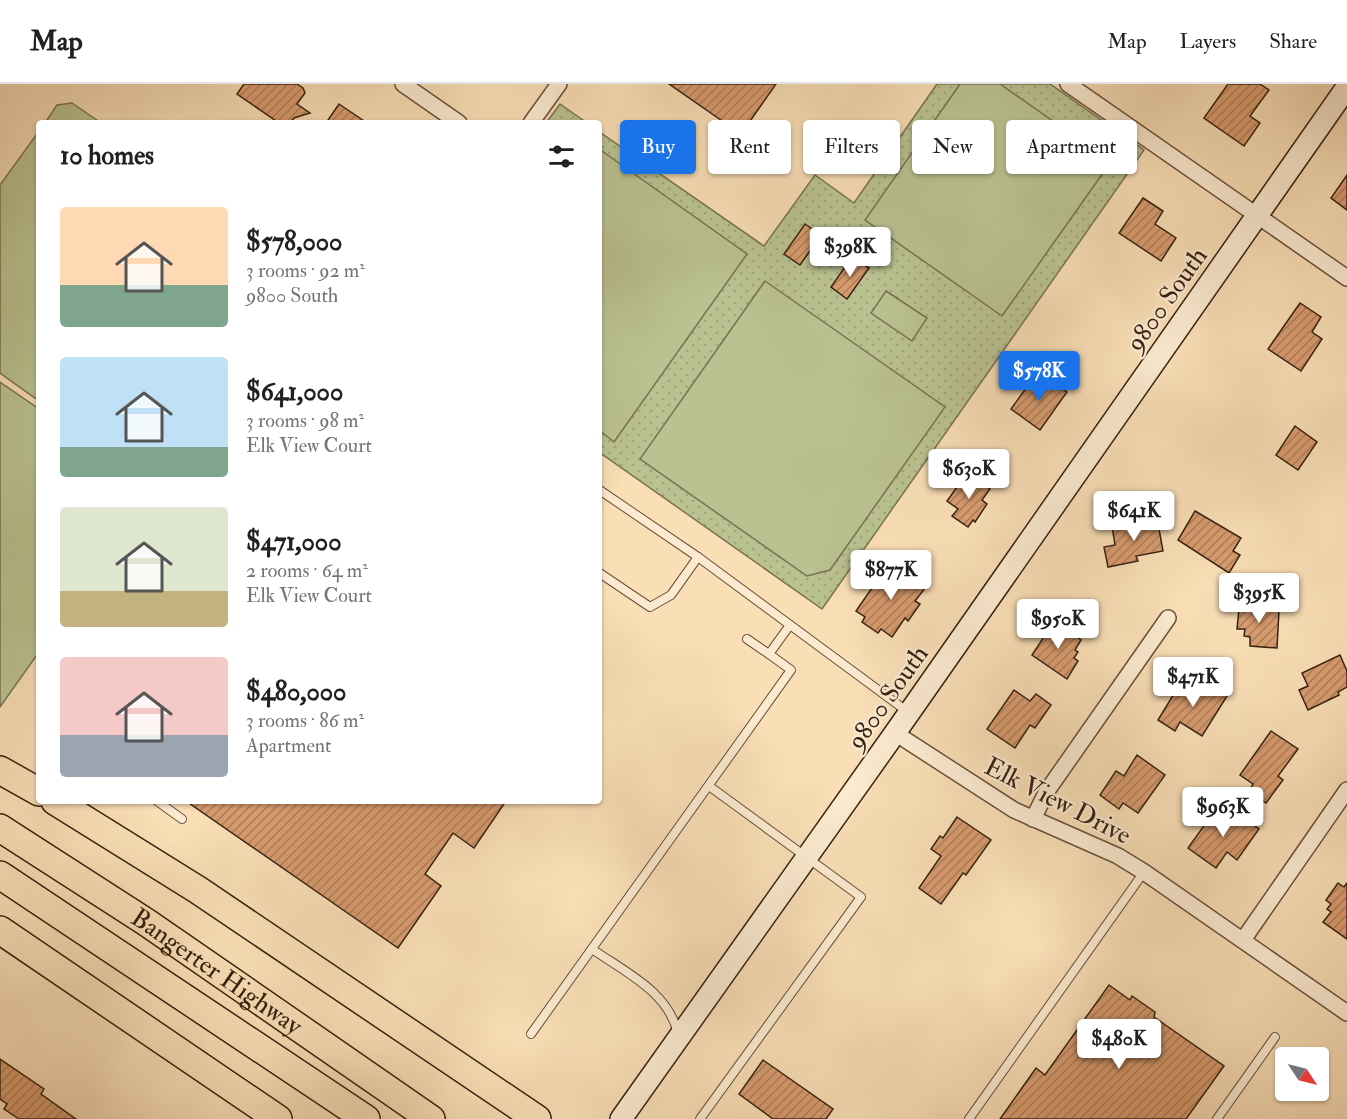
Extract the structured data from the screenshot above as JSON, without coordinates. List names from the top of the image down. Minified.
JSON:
{"streets":{"highway":["Bangerter Highway"],"main road":["9800 South"],"street":["Elk View Drive"]},"crossings":[["9800 South","Elk View Drive"]],"north":"bottom right","page":{"header":"Map","nav":["Map","Layers","Share"],"chip":["Buy","Rent","Filters","New","Apartment"],"heading":"10 homes","list":[{"name":"$578,000","note":"3 rooms · 92 m² · 9800 South"},{"name":"$641,000","note":"3 rooms · 98 m² · Elk View Court"},{"name":"$471,000","note":"2 rooms · 64 m² · Elk View Court"},{"name":"$480,000","note":"3 rooms · 86 m² · Apartment"}],"price":["$398K","$578K","$630K","$641K","$877K","$395K","$950K","$471K","$963K","$480K"]}}
